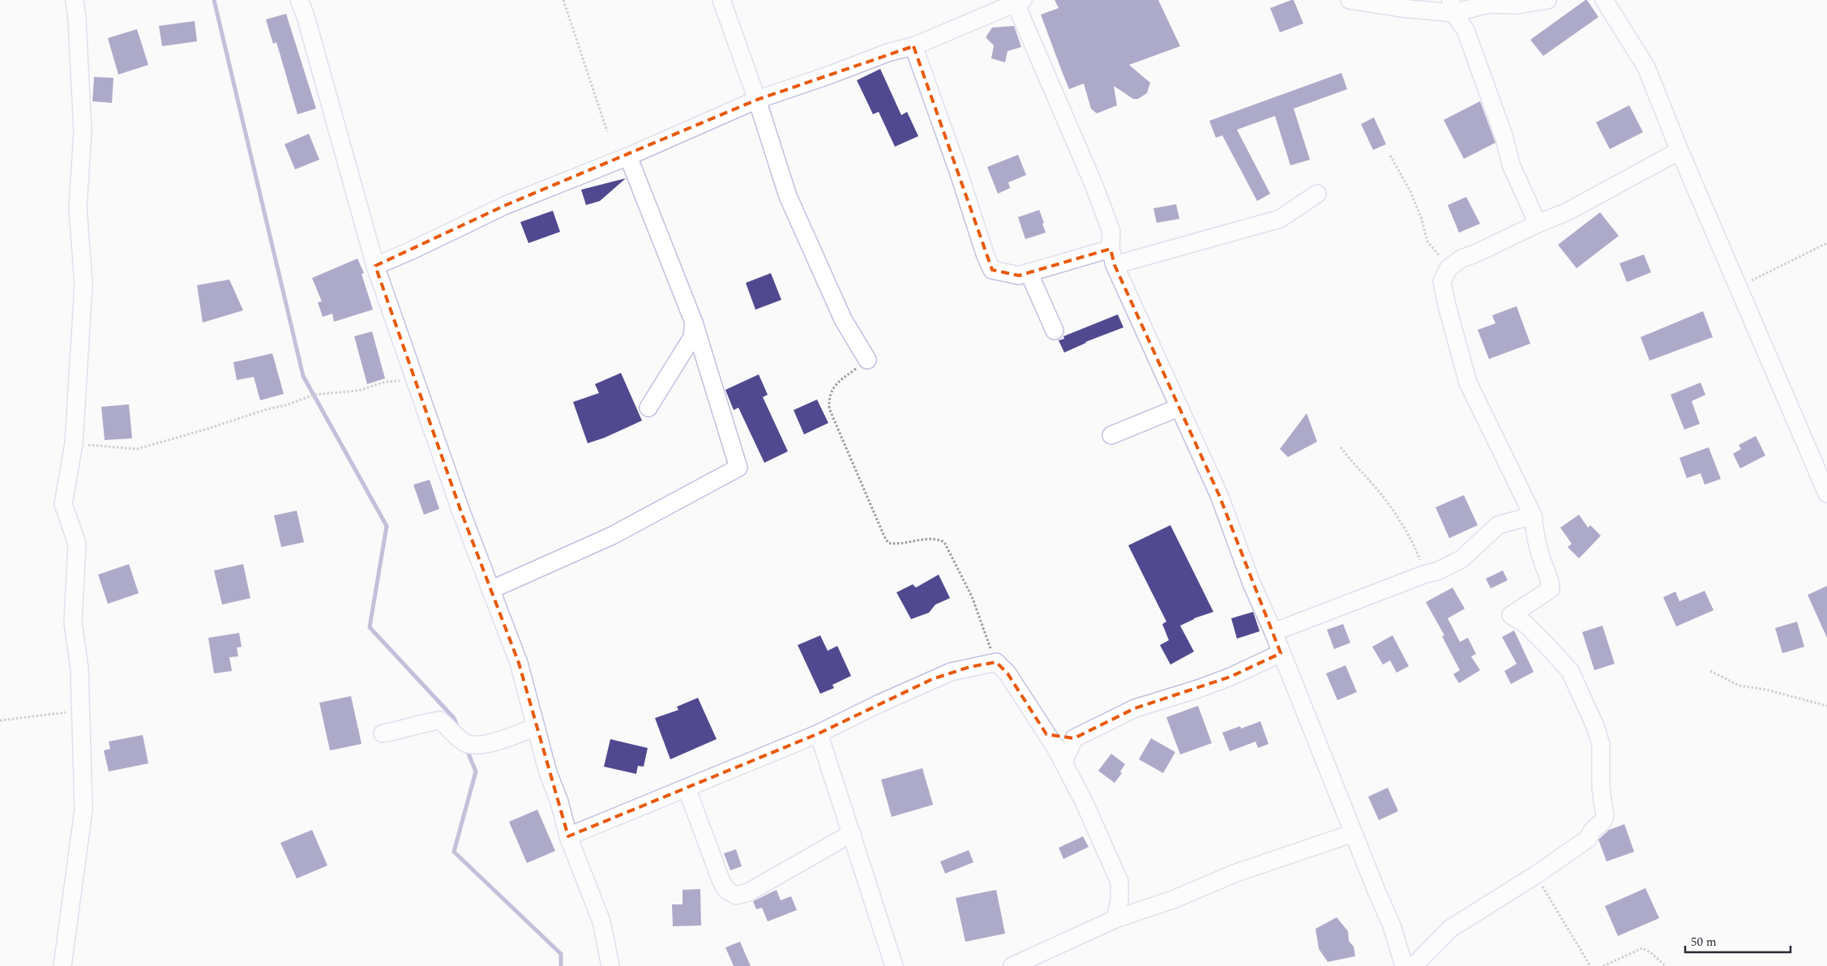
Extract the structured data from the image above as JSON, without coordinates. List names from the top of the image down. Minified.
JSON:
{"scale_bar":"50 m"}
